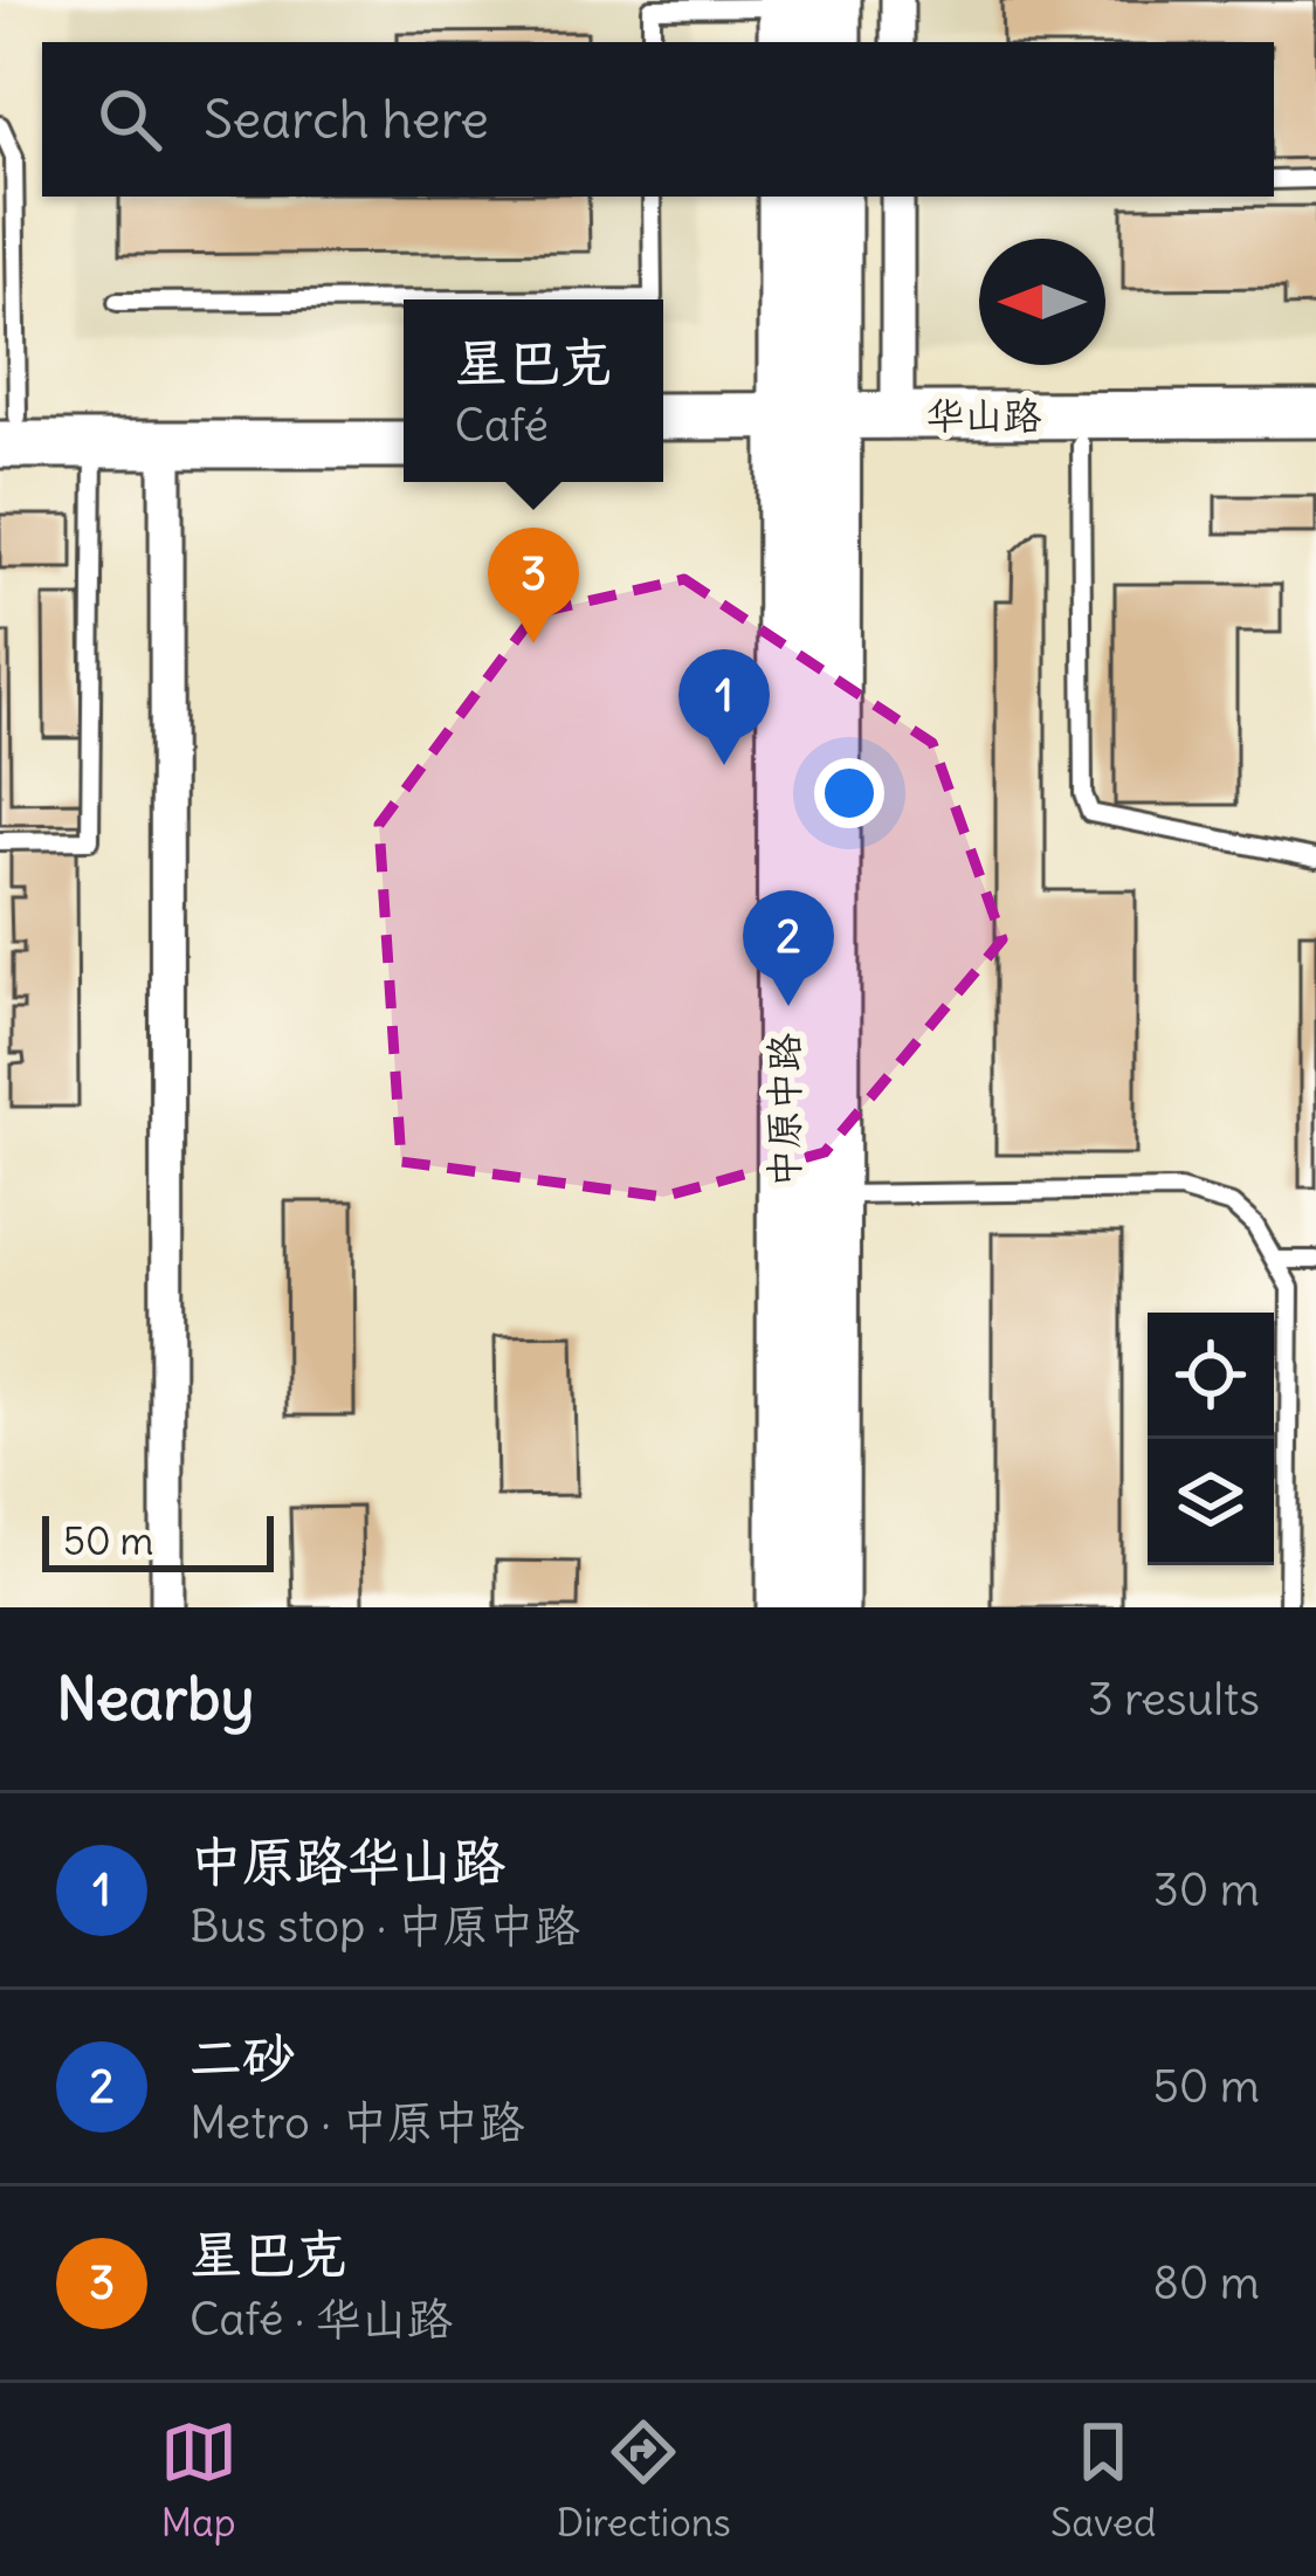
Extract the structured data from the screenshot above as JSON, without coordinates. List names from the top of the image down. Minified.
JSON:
{"streets":{"main road":["中原中路"],"street":["华山路"]},"crossings":[["华山路","中原中路"]],"scale_bar":"50 m","north":"left","page":{"search":"Search here","popup":["星巴克","Café"],"pins":["3","1","2"],"scale":"50 m","heading":["Nearby","3 results"],"list":[{"mark":"1","name":"中原路华山路","note":"Bus stop · 中原中路","value":"30 m"},{"mark":"2","name":"二砂","note":"Metro · 中原中路","value":"50 m"},{"mark":"3","name":"星巴克","note":"Café · 华山路","value":"80 m"}],"nav":["Map","Directions","Saved"]}}
